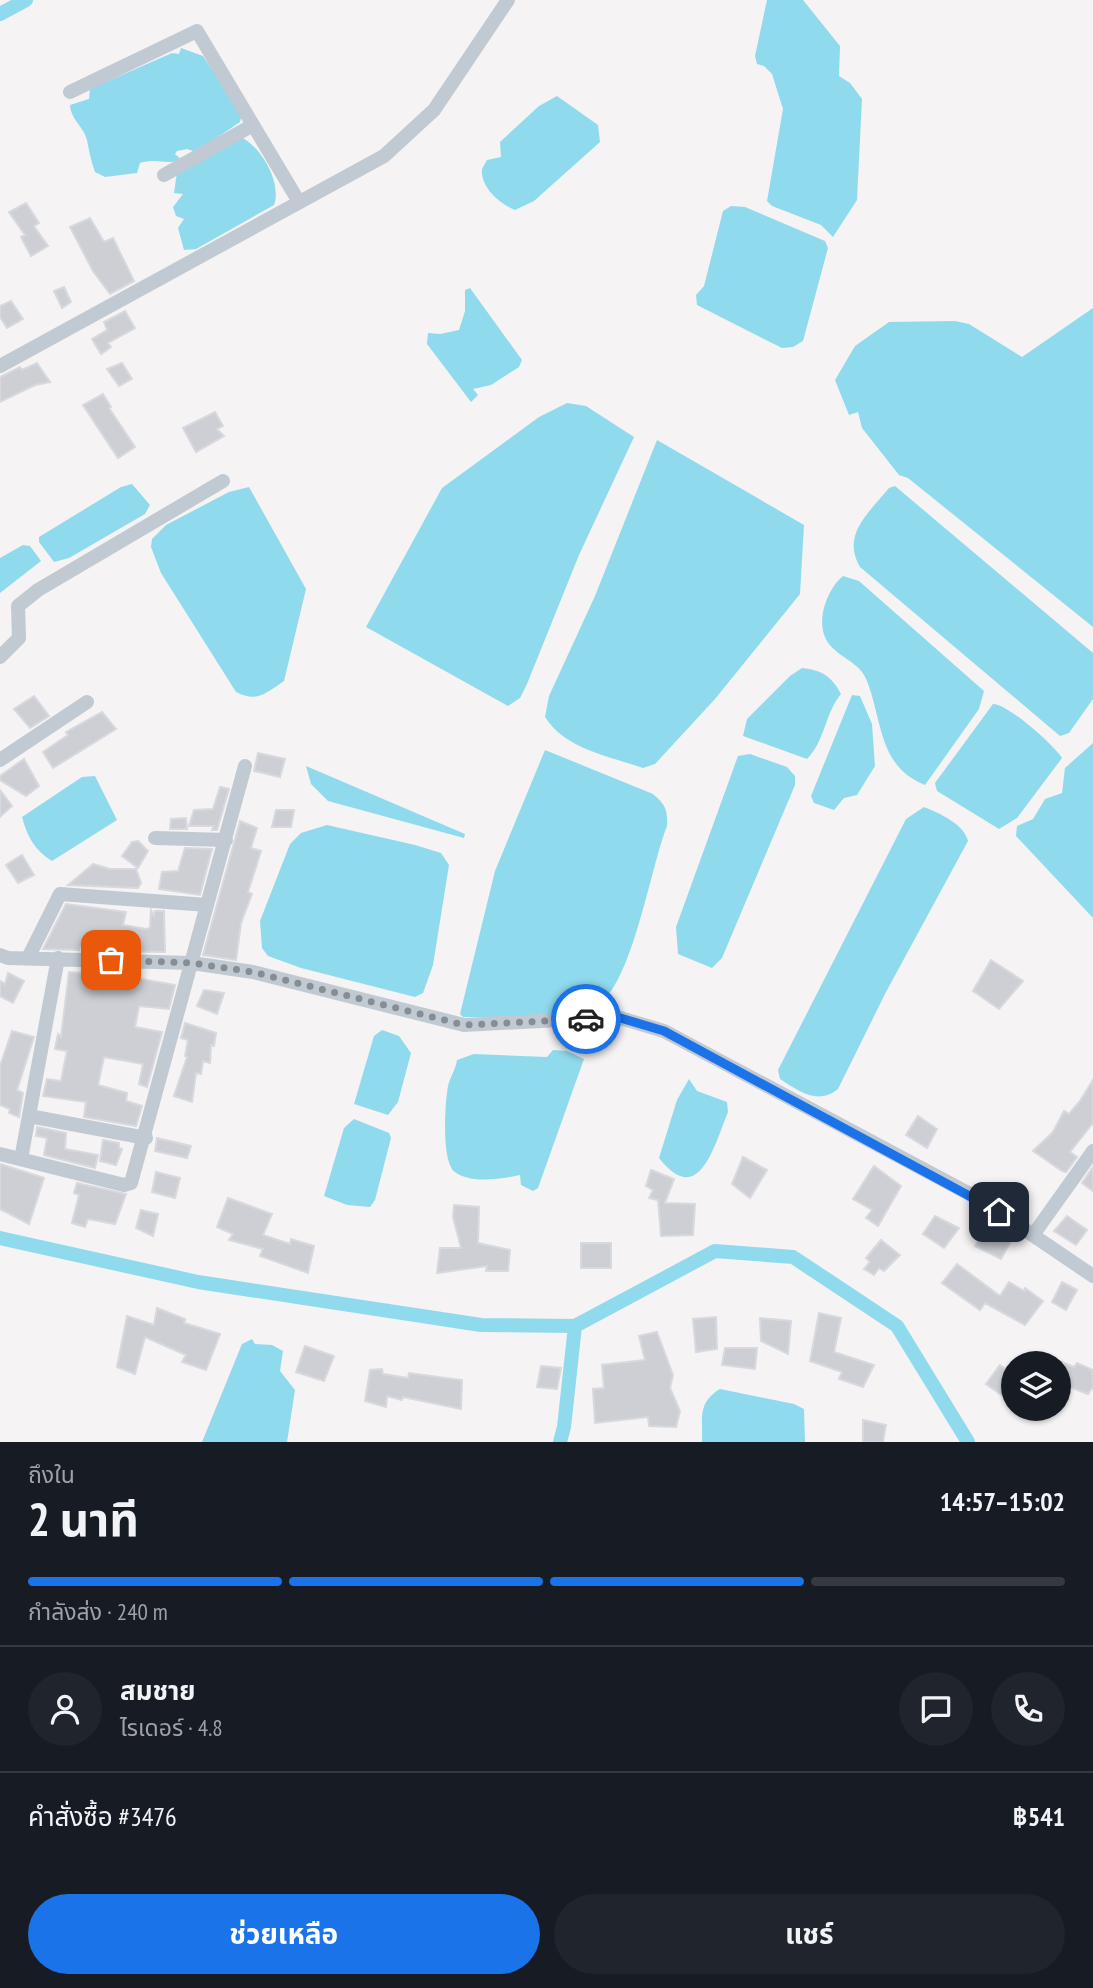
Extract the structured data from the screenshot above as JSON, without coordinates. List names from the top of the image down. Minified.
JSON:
{"page":{"heading":["2 นาที","ถึงใน","14:57–15:02"],"panel":["สมชาย","ไรเดอร์ · 4.8","คำสั่งซื้อ #3476","฿541"],"bar":"กำลังส่ง · 240 m","buttons":["ช่วยเหลือ","แชร์"]}}
